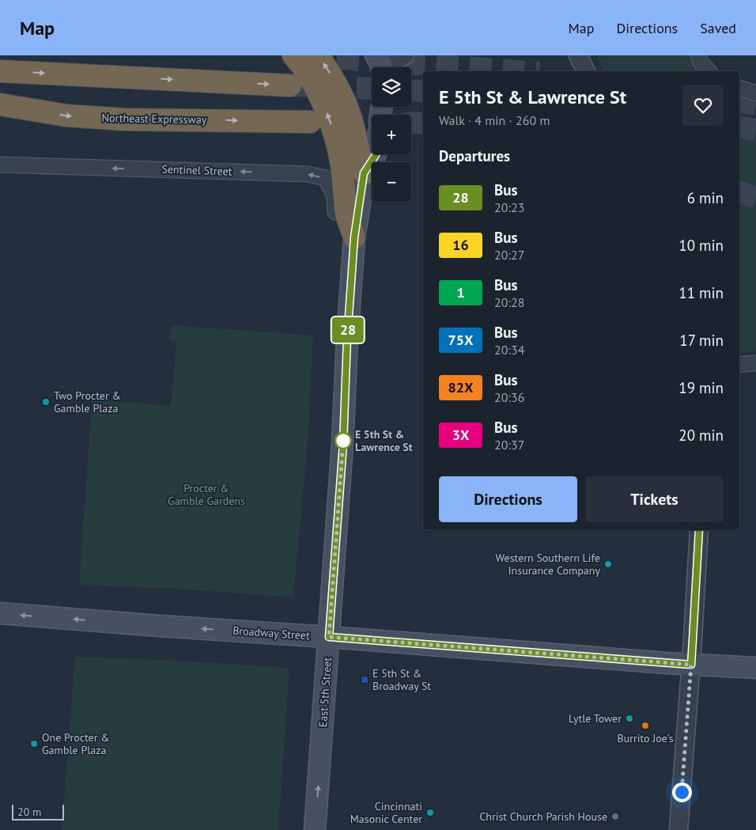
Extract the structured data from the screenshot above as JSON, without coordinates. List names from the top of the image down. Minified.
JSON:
{"streets":{"highway":["Northeast Expressway"],"main road":["Broadway Street","East 5th Street"],"street":["Sentinel Street"]},"crossings":[["Sentinel Street","East 5th Street"],["Broadway Street","East 5th Street"]],"one_way":["Sentinel Street","Broadway Street"],"parks":["Procter & Gamble Gardens"],"places":{"other":["Two Procter & Gamble Plaza","E 5th St & Lawrence St","Western Southern Life Insurance Company","Lytle Tower","Burrito Joe’s","One Procter & Gamble Plaza","Cincinnati Masonic Center","Christ Church Parish House"],"transit":["E 5th St & Broadway St"]},"lines":["bus line 28"],"scale_bar":"20 m","page":{"header":"Map","nav":["Map","Directions","Saved"],"on_map":"28","map_buttons":["+","−"],"heading":[["E 5th St & Lawrence St","Walk · 4 min · 260 m"],"Departures"],"list":[{"mark":"28","name":"Bus","note":"20:23","value":"6 min"},{"mark":"16","name":"Bus","note":"20:27","value":"10 min"},{"mark":"1","name":"Bus","note":"20:28","value":"11 min"},{"mark":"75X","name":"Bus","note":"20:34","value":"17 min"},{"mark":"82X","name":"Bus","note":"20:36","value":"19 min"},{"mark":"3X","name":"Bus","note":"20:37","value":"20 min"}],"buttons":["Directions","Tickets"],"scale":"20 m"}}
